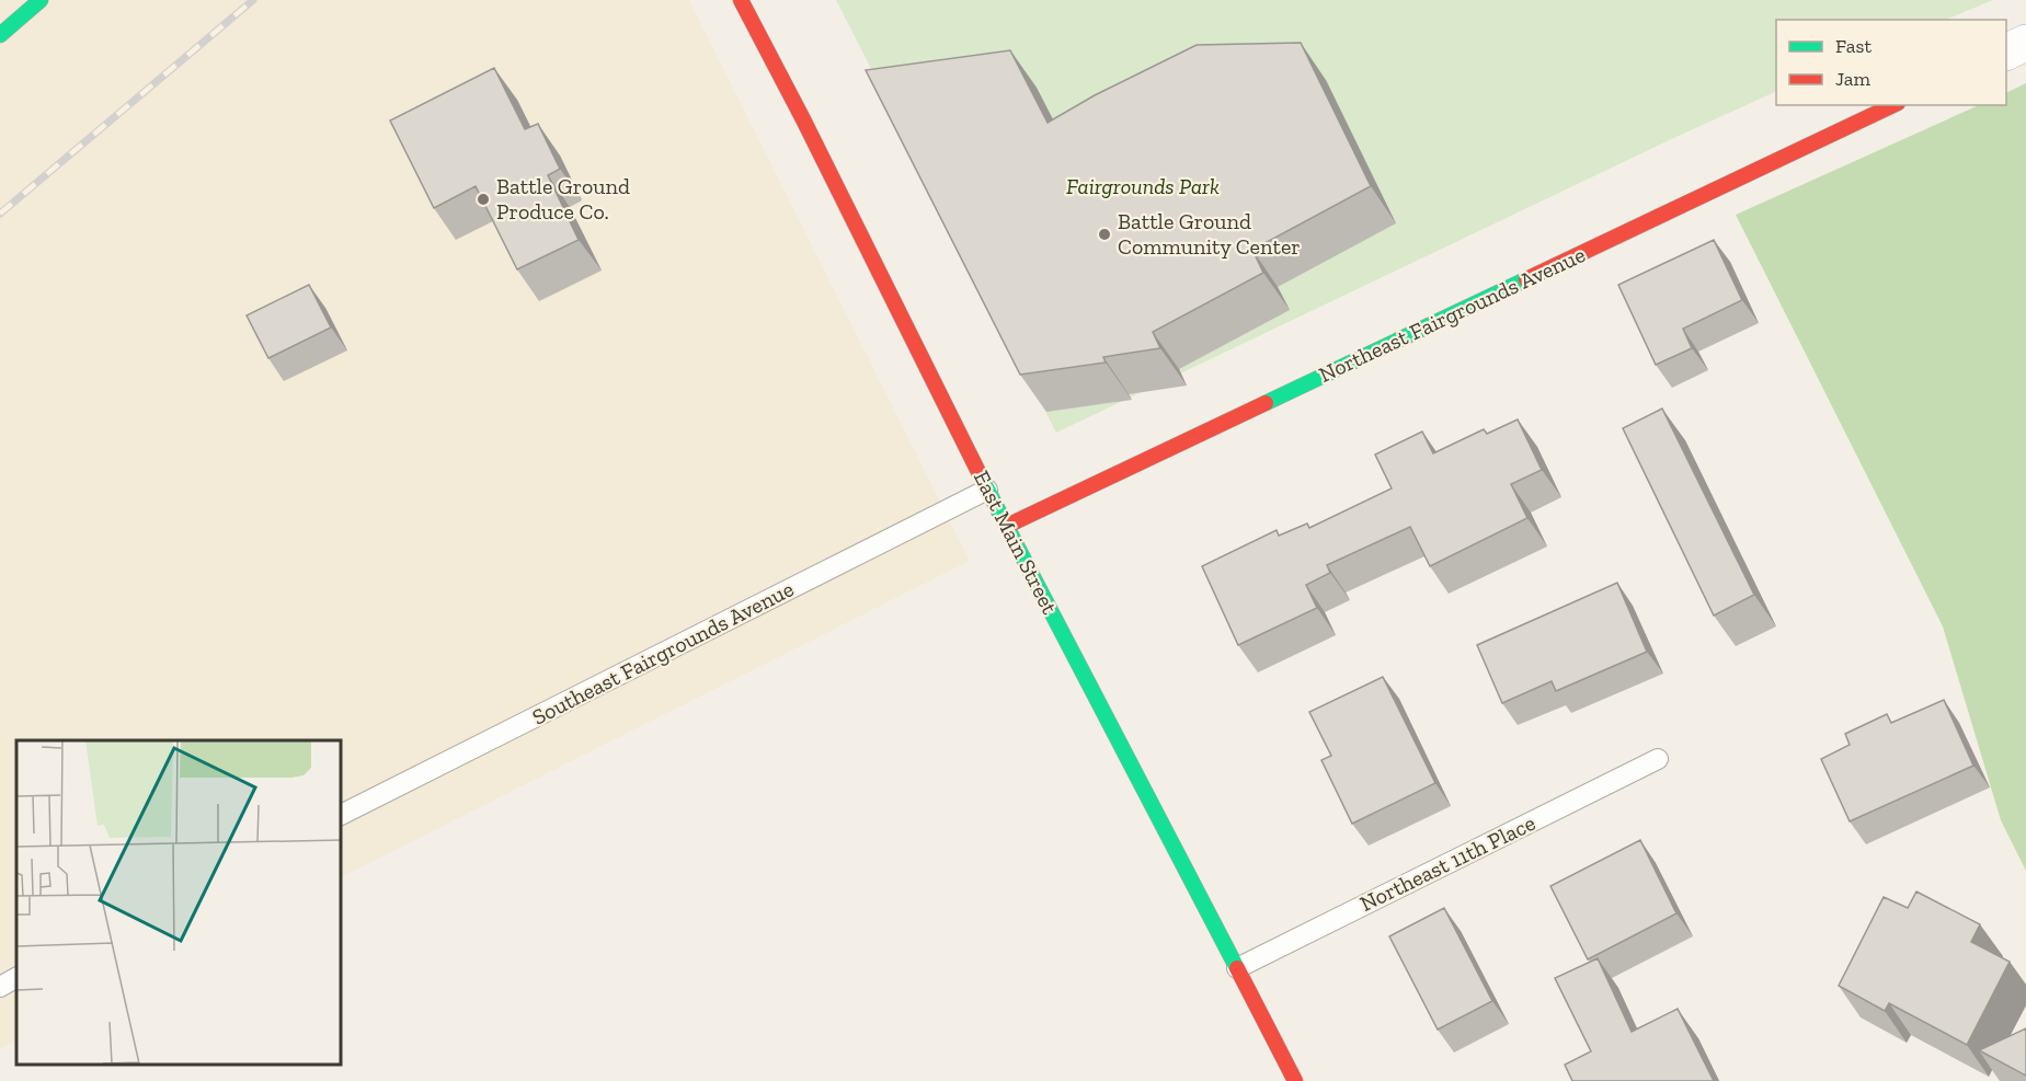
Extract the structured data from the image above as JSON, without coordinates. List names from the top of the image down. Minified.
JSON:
{"streets":{"main road":["Northeast Fairgrounds Avenue","East Main Street"],"lane":["Southeast Fairgrounds Avenue","Northeast 11th Place"]},"crossings":[["Northeast Fairgrounds Avenue","East Main Street"],["East Main Street","Southeast Fairgrounds Avenue"],["East Main Street","Northeast 11th Place"]],"parks":["Fairgrounds Park"],"places":["Battle Ground Produce Co.","Battle Ground Community Center"],"legend":["Fast","Jam"]}
